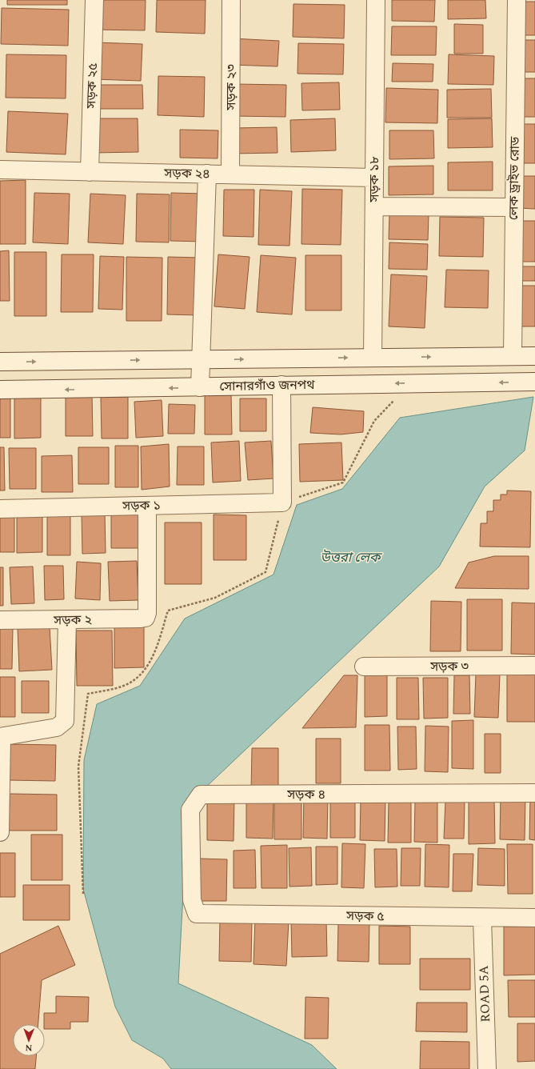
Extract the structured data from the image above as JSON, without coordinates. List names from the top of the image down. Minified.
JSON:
{"streets":{"street":["সড়ক ২৫","সড়ক ২৩","সড়ক ২৪","লেক ড্রাইভ রোড","সড়ক ১৮","সোনারগাঁও জনপথ","সড়ক ১","সড়ক ২","সড়ক ৩","সড়ক ৪","সড়ক ৫","ROAD 5A"]},"crossings":[["সড়ক ২৫","সড়ক ২৪"],["সড়ক ২৩","সড়ক ২৪"],["সড়ক ২৪","সড়ক ১৮"],["লেক ড্রাইভ রোড","সোনারগাঁও জনপথ"],["সড়ক ১৮","সোনারগাঁও জনপথ"],["সড়ক ১","সড়ক ২"],["সড়ক ৪","সড়ক ৫"],["সড়ক ৫","ROAD 5A"]],"water":["উত্তরা লেক"],"north":"bottom"}
